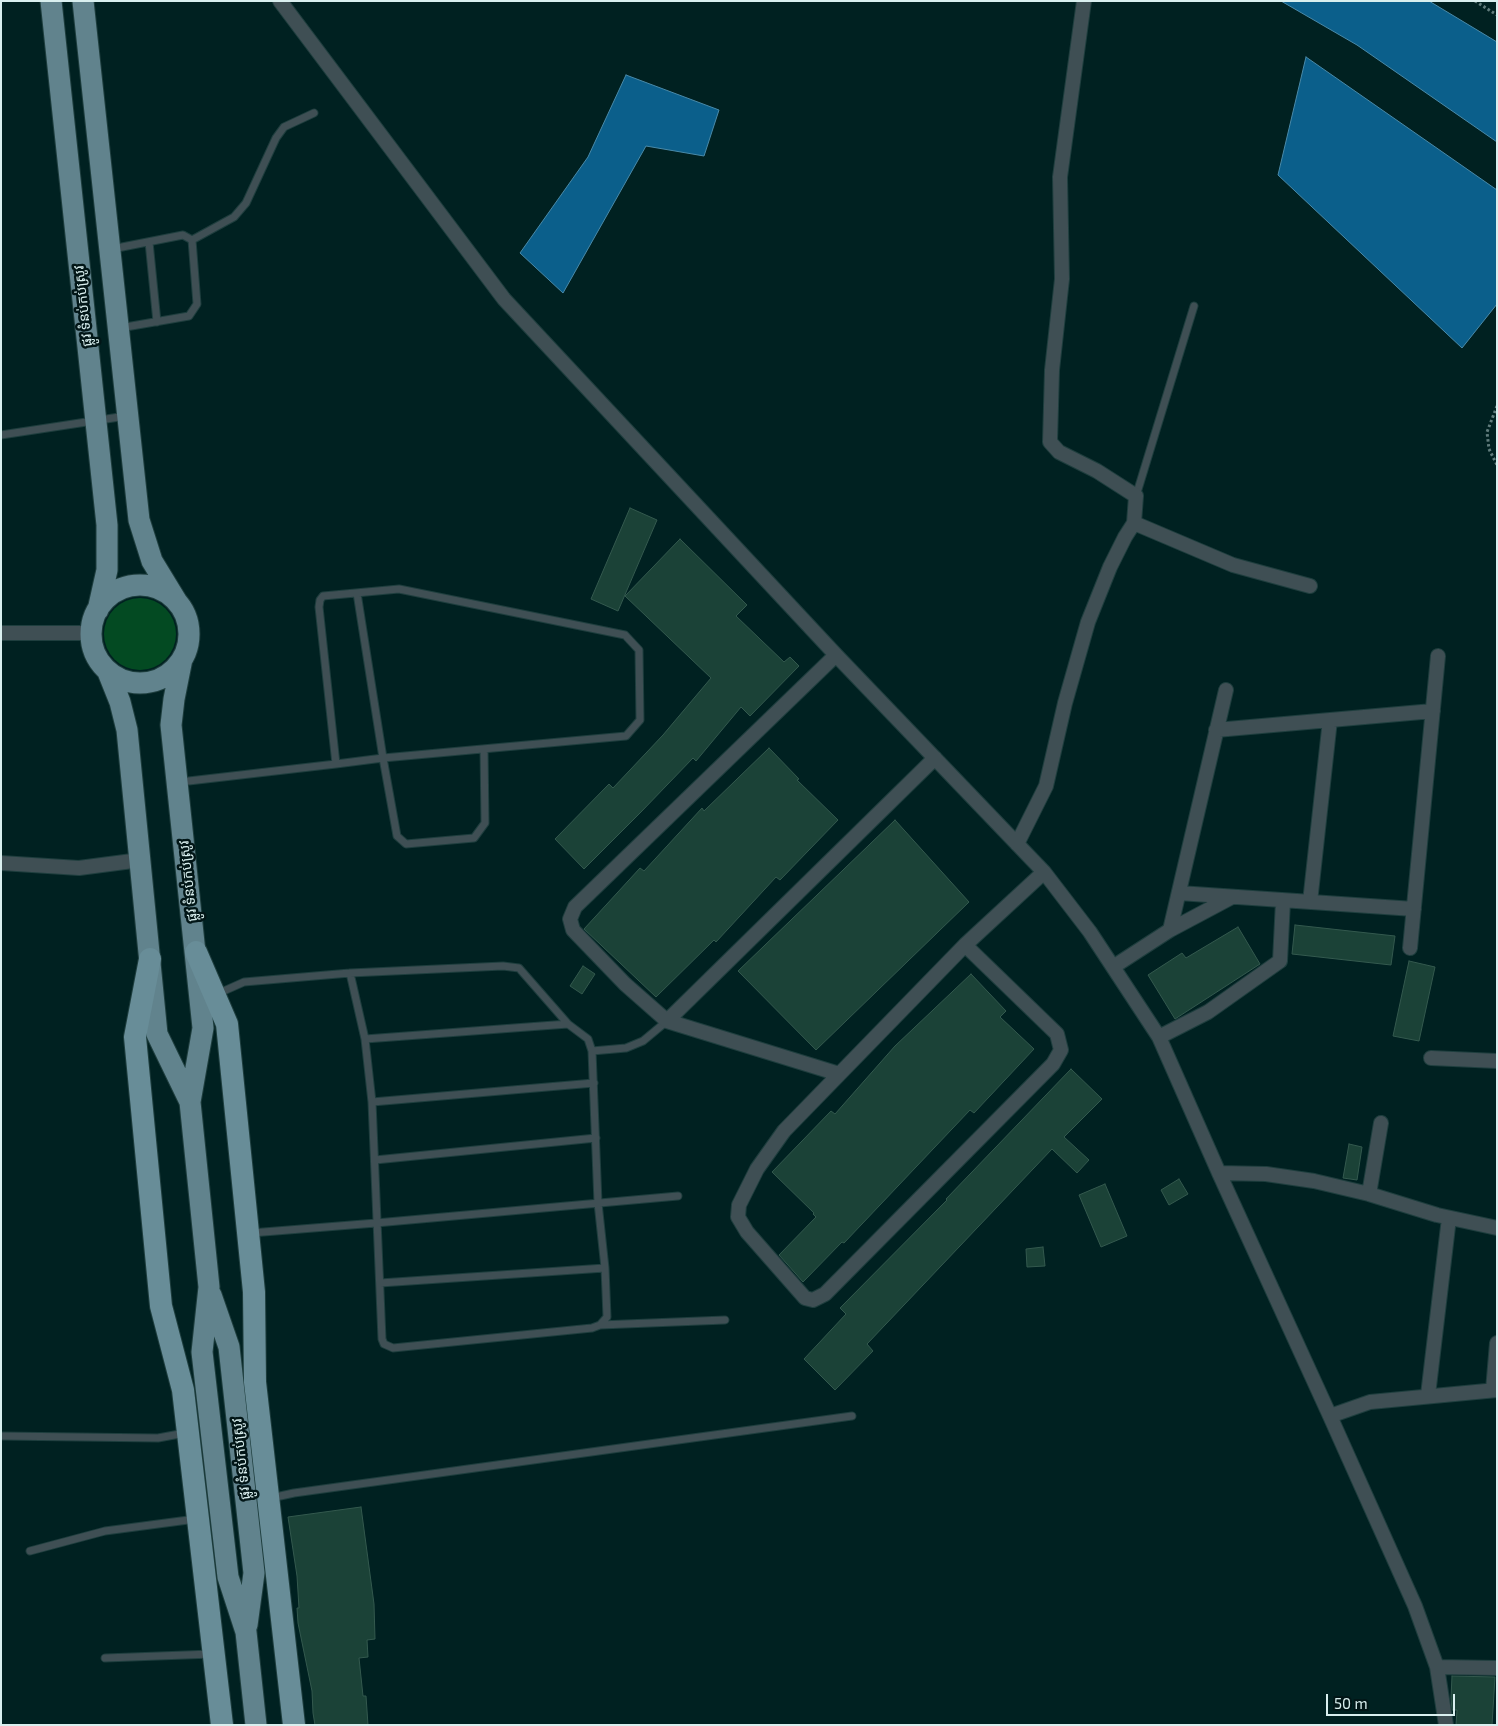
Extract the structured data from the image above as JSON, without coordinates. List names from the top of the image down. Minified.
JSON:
{"streets":{"main road":["ផ្លូវ ទំនប់កប់ស្រូវ"]},"scale_bar":"50 m"}
